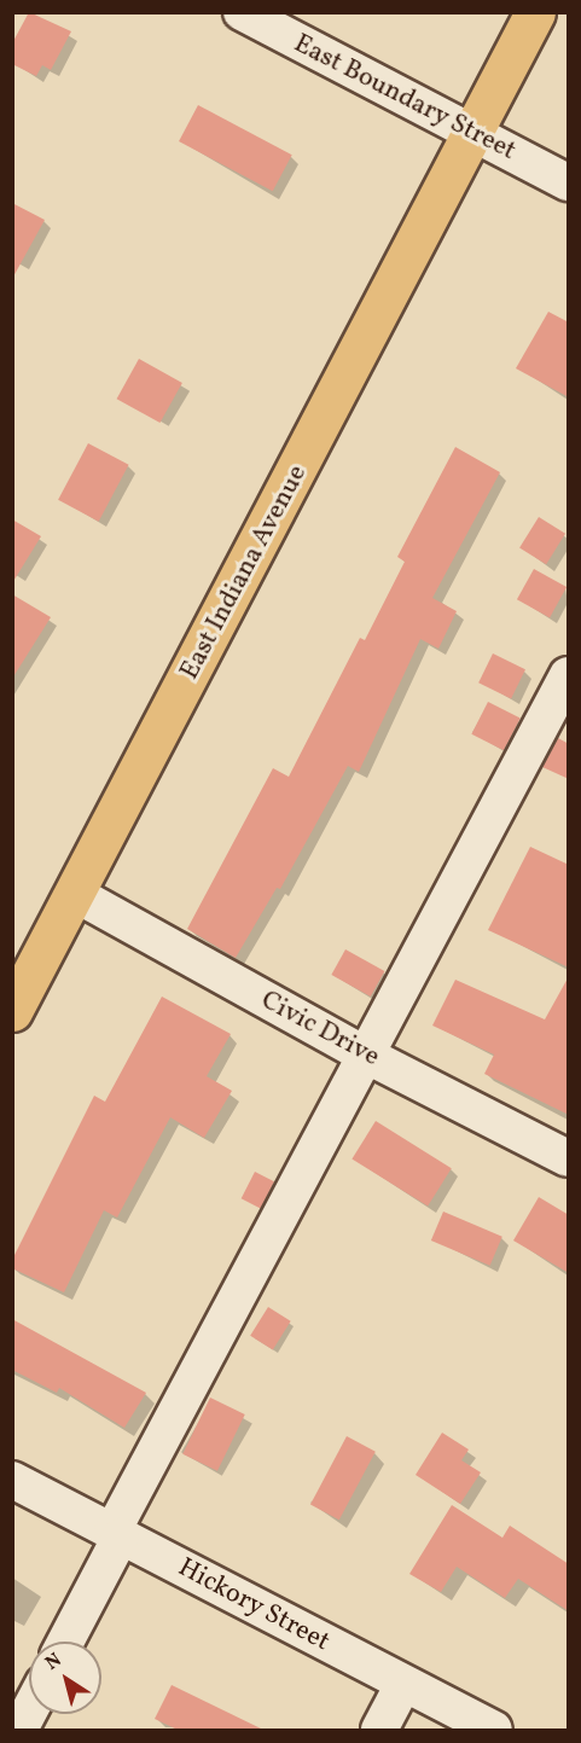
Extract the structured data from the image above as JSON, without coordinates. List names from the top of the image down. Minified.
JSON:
{"streets":{"main road":["East Indiana Avenue"],"street":["East Boundary Street","Civic Drive","Hickory Street"]},"crossings":[["East Boundary Street","East Indiana Avenue"],["East Indiana Avenue","Civic Drive"]],"north":"top left"}
